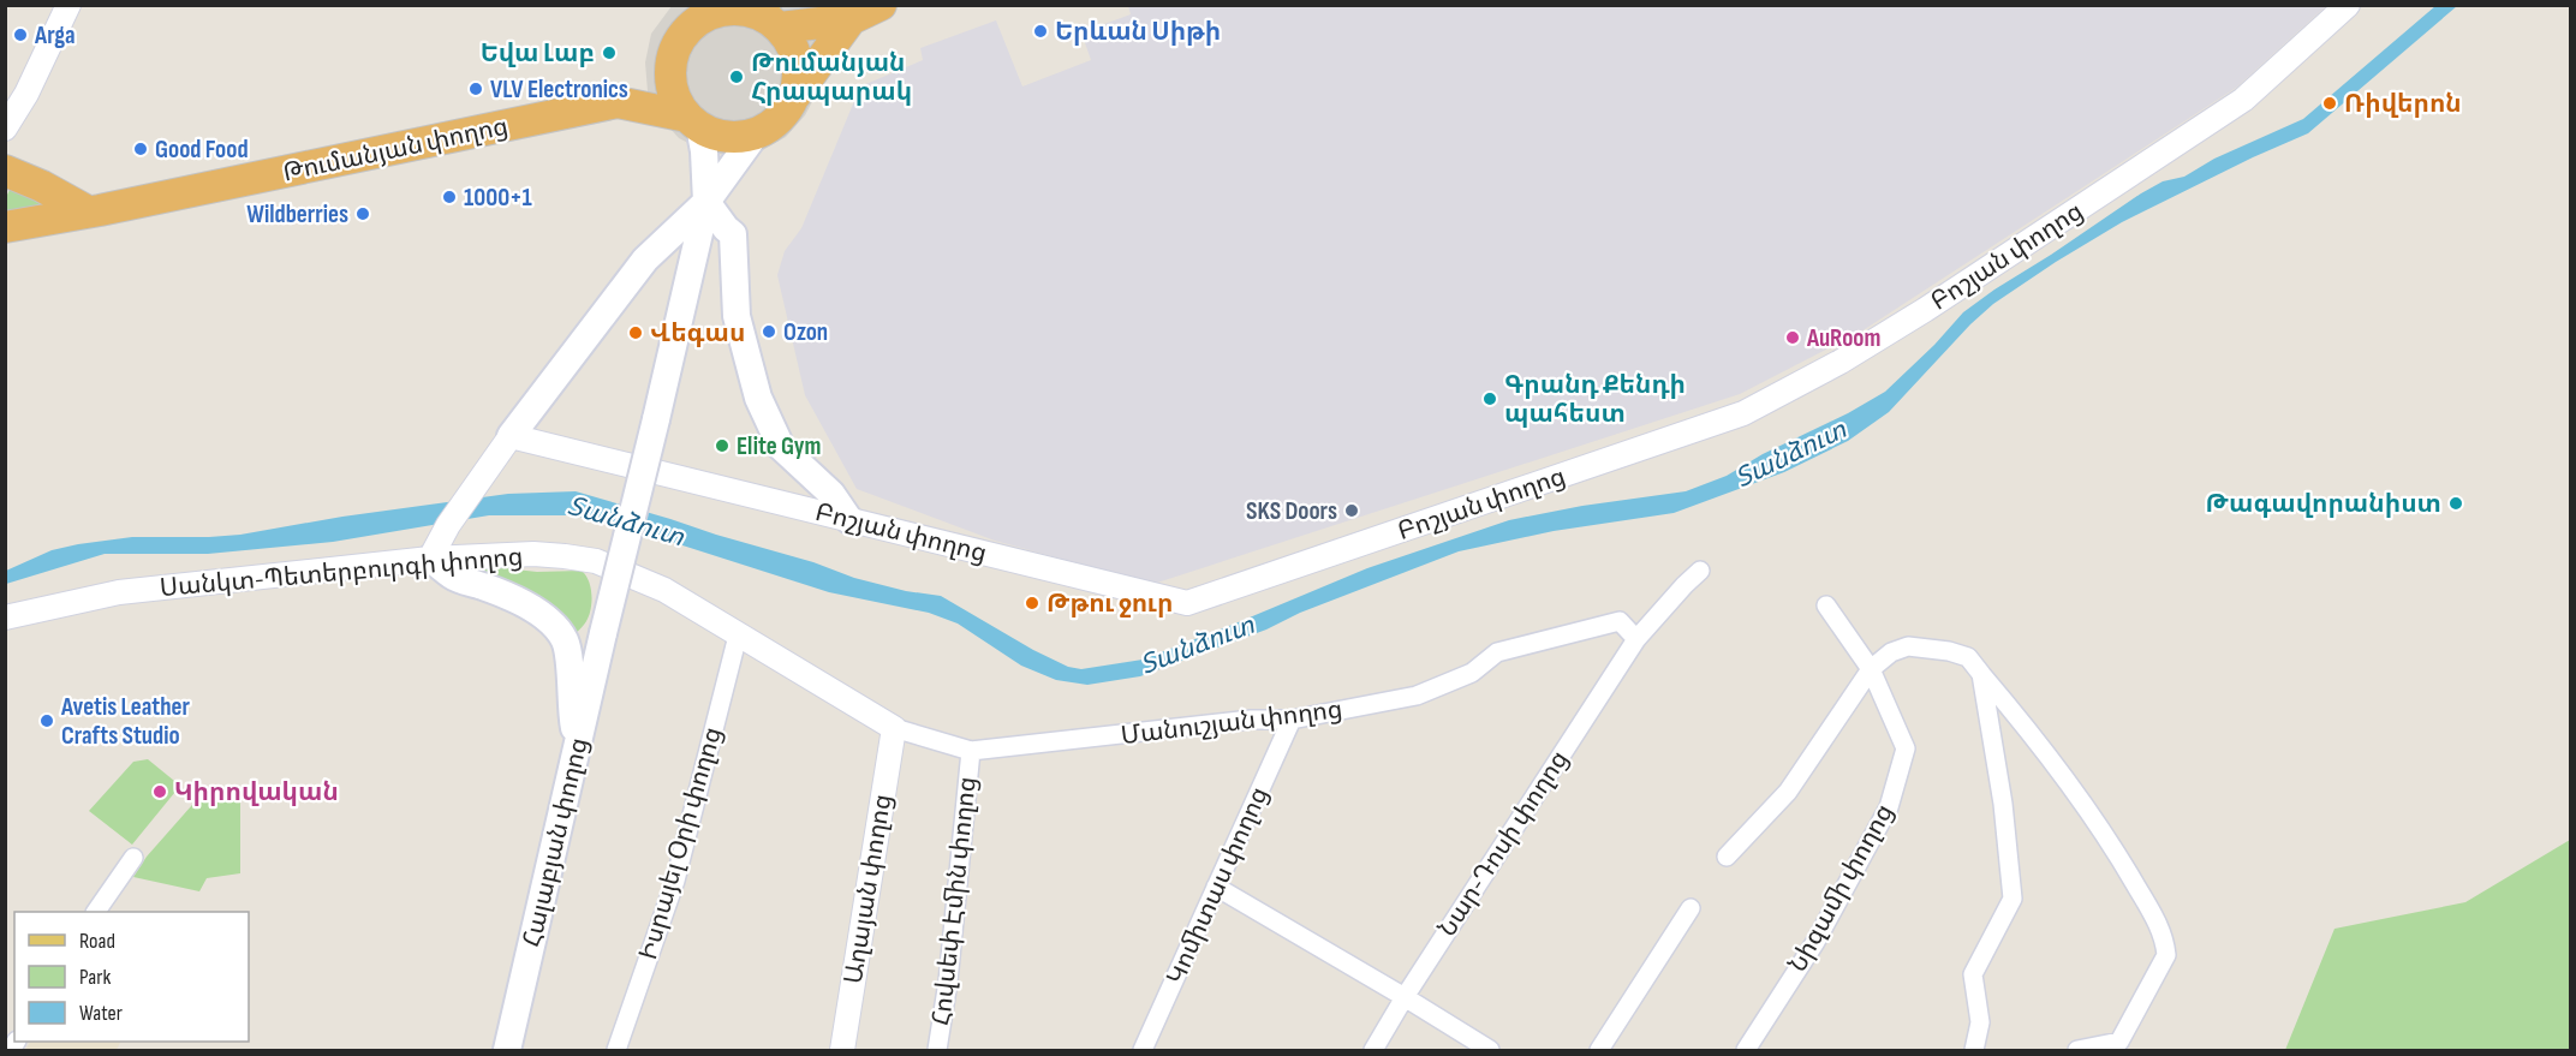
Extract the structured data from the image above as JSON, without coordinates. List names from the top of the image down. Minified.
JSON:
{"streets":{"highway":["Թումանյան փողոց"],"main road":["Հալաբյան փողոց"],"street":["Բոշյան փողոց","Սանկտ-Պետերբուրգի փողոց","Մանուշյան փողոց","Իսրայել Օրի փողոց","Նար-Դոսի փողոց","Կոմիտաս փողոց","Նիզամի փողոց","Աղայան փողոց","Հովսեփ Էմին փողոց"]},"crossings":[["Սանկտ-Պետերբուրգի փողոց","Մանուշյան փողոց"],["Սանկտ-Պետերբուրգի փողոց","Իսրայել Օրի փողոց"],["Սանկտ-Պետերբուրգի փողոց","Աղայան փողոց"],["Մանուշյան փողոց","Նար-Դոսի փողոց"],["Մանուշյան փողոց","Կոմիտաս փողոց"],["Մանուշյան փողոց","Աղայան փողոց"],["Մանուշյան փողոց","Հովսեփ Էմին փողոց"]],"water":["Տանձուտ"],"places":["Երևան Սիթի","Arga","Եվա Լաբ","Թումանյան Հրապարակ","VLV Electronics","Ռիվերոն","Good Food","1000+1","Wildberries","Ozon","Վեգաս","AuRoom","Գրանդ Քենդի պահեստ","Elite Gym","Թագավորանիստ","SKS Doors","Թթու ջուր","Avetis Leather Crafts Studio","Կիրովական"],"legend":["Road","Park","Water"]}
